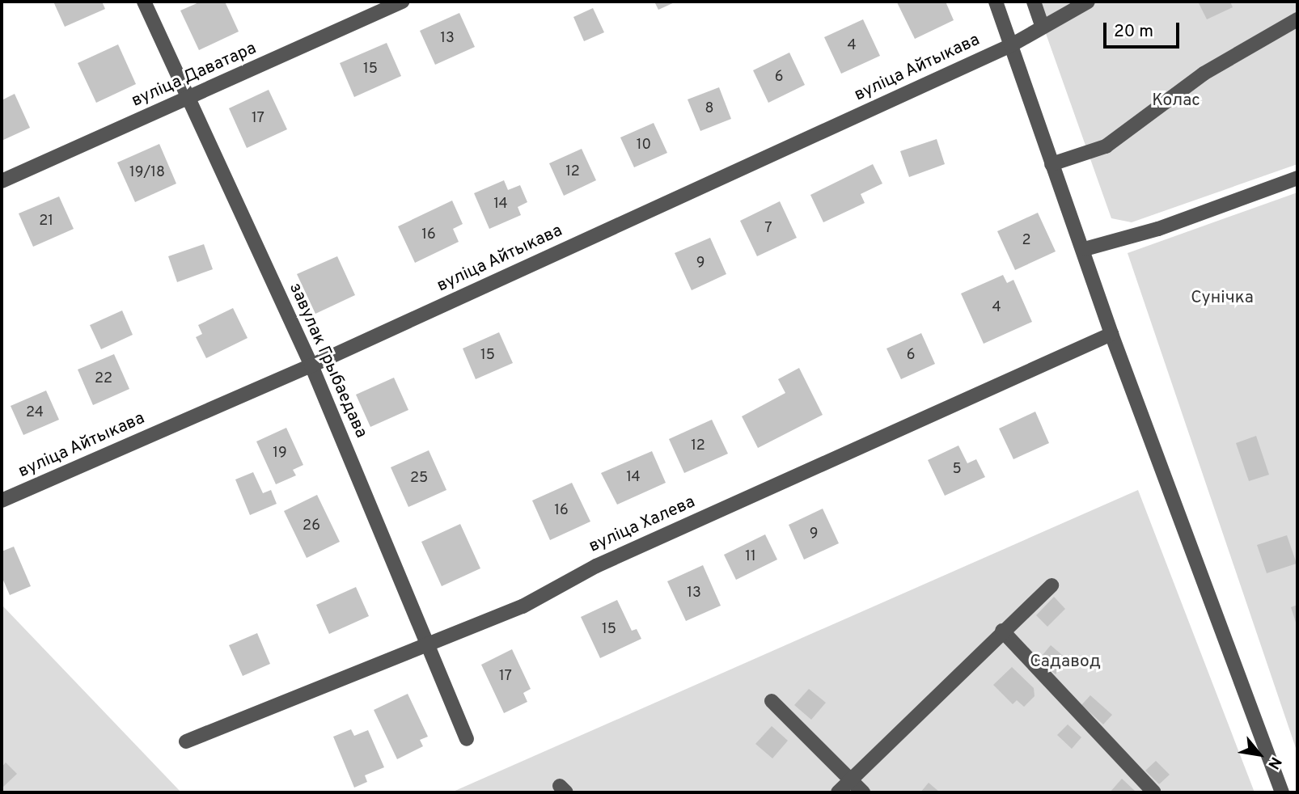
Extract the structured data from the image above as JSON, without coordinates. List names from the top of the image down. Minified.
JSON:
{"streets":{"street":["вуліца Айтыкава","вуліца Даватара","завулак Грыбаедава","вуліца Халева"]},"crossings":[["вуліца Айтыкава","завулак Грыбаедава"],["вуліца Даватара","завулак Грыбаедава"],["завулак Грыбаедава","вуліца Халева"]],"parks":["Колас","Сунічка","Садавод"],"house_numbers":["13","4","15","6","8","17","10","12","19/18","14","21","7","16","2","9","4","15","6","22","24","12","19","5","14","25","16","26","9","11","13","15","17"],"scale_bar":"20 m","north":"bottom right"}
